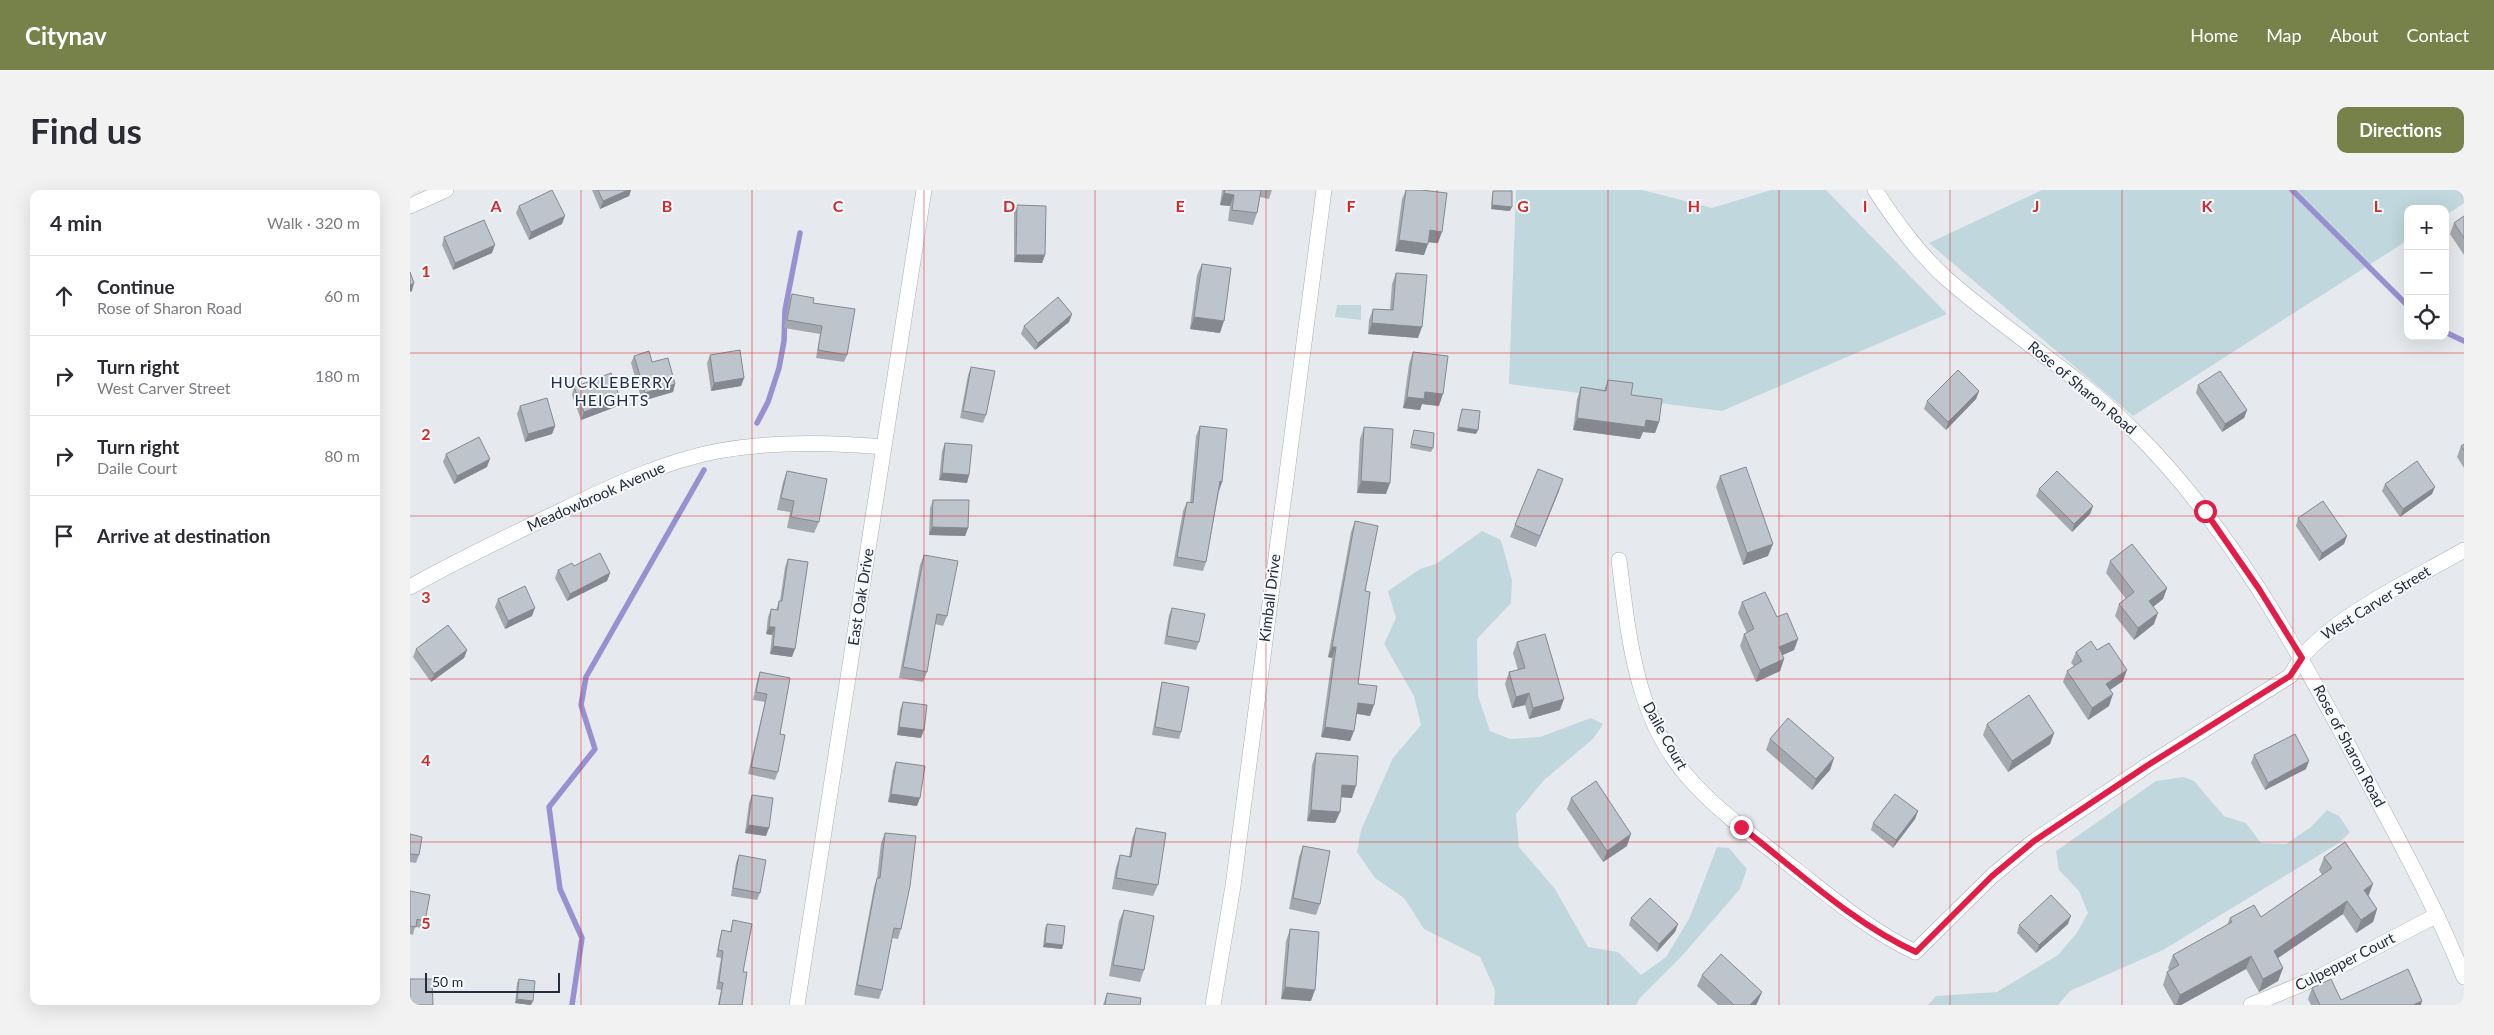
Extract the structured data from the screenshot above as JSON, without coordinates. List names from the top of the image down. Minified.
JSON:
{"streets":{"street":["Rose of Sharon Road","Meadowbrook Avenue","East Oak Drive","Kimball Drive","West Carver Street","Daile Court","Culpepper Court"]},"crossings":[["Rose of Sharon Road","West Carver Street"],["Rose of Sharon Road","Culpepper Court"],["Meadowbrook Avenue","East Oak Drive"],["West Carver Street","Daile Court"]],"districts":["HUCKLEBERRY HEIGHTS"],"scale_bar":"50 m","page":{"header":"Citynav","nav":["Home","Map","About","Contact"],"buttons":"Directions","title":"Find us","heading":["4 min","Walk · 320 m"],"map_buttons":["+","−"],"list":[["Continue","Rose of Sharon Road","60 m"],["Turn right","West Carver Street","180 m"],["Turn right","Daile Court","80 m"],"Arrive at destination"],"scale":"50 m"},"grid":{"columns":["A","B","C","D","E","F","G","H","I","J","K","L"],"rows":["1","2","3","4","5"]}}
